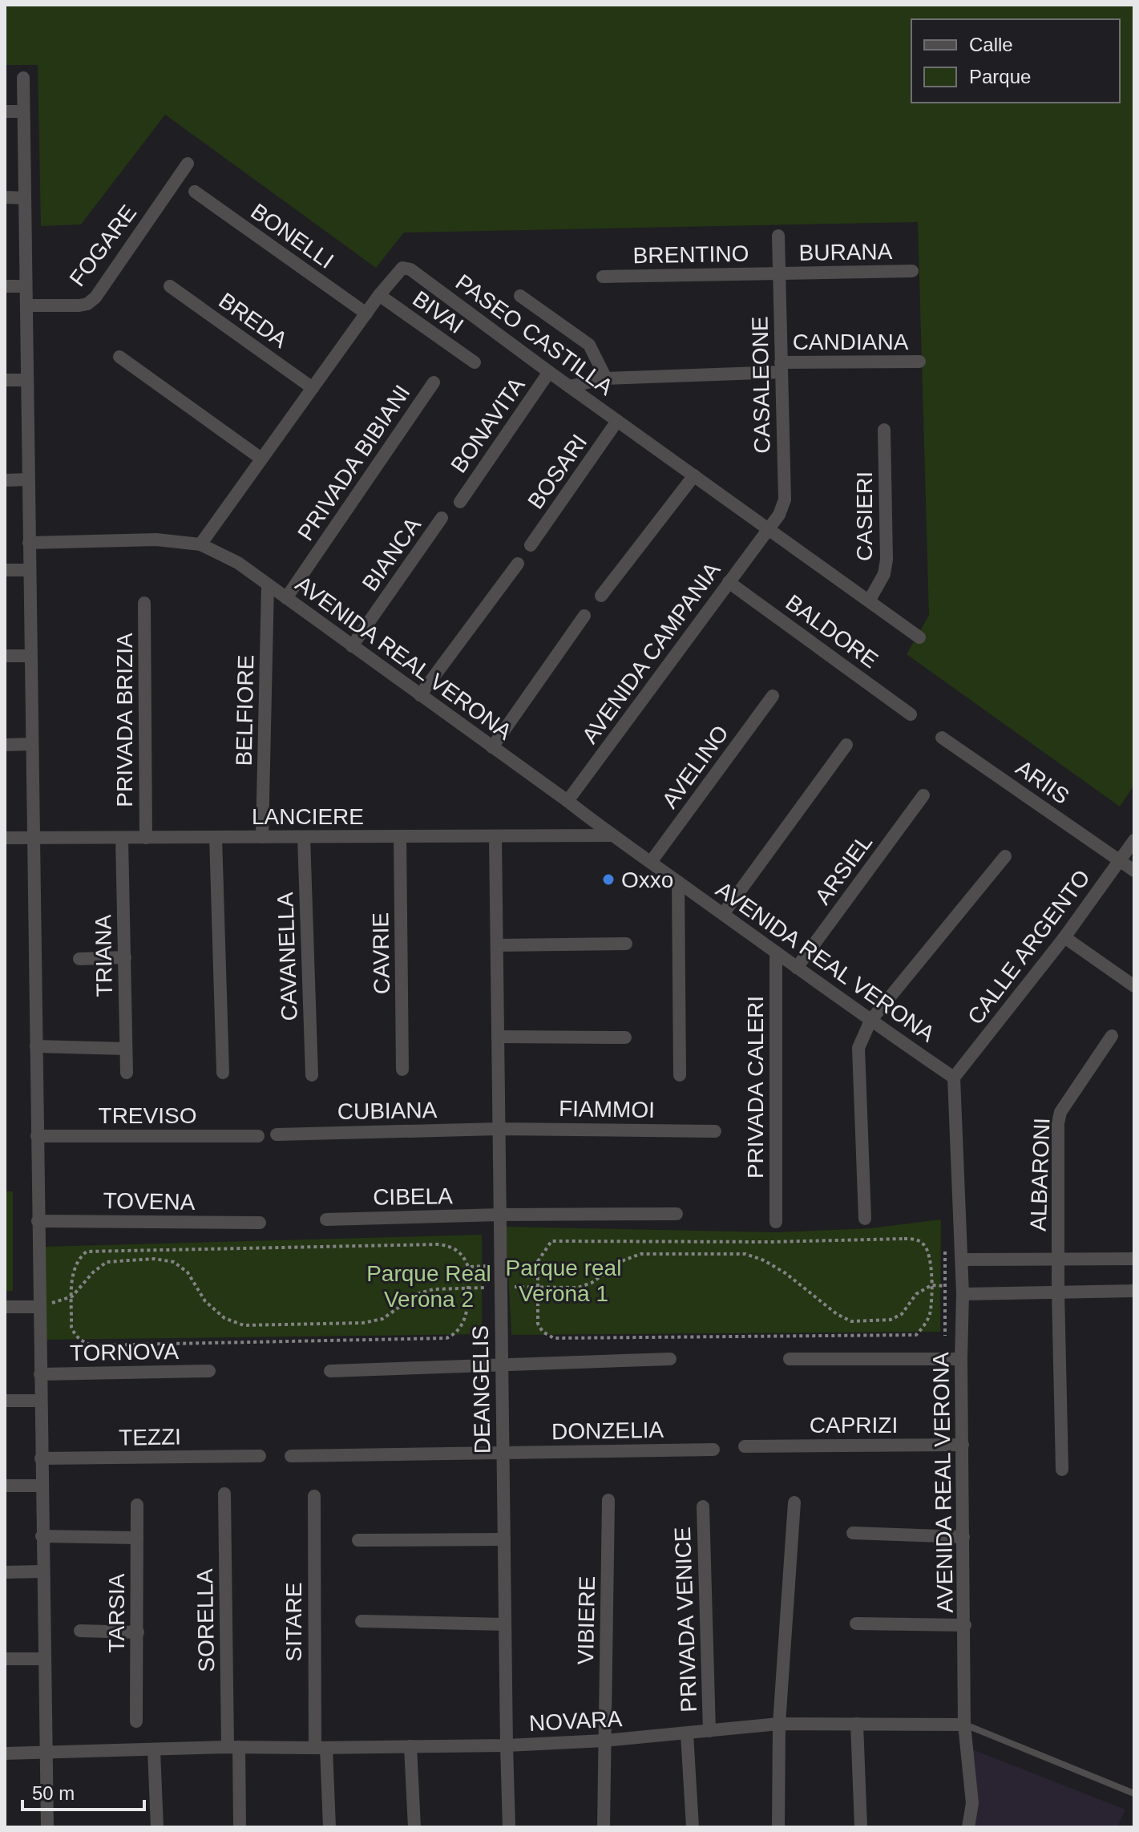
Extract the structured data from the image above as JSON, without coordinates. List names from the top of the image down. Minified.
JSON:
{"streets":{"street":["BONELLI","FOGARE","BURANA","BRENTINO","BIVAI","BREDA","PASEO CASTILLA","CANDIANA","CASALEONE","BONAVITA","PRIVADA BIBIANI","BOSARI","CASIERI","BIANCA","BALDORE","AVENIDA CAMPANIA","AVENIDA REAL VERONA","BELFIORE","PRIVADA BRIZIA","AVELINO","ARIIS","LANCIERE","ARSIEL","CALLE ARGENTO","CAVRIE","TRIANA","CAVANELLA","PRIVADA CALERI","FIAMMOI","CUBIANA","TREVISO","ALBARONI","CIBELA","TOVENA","TORNOVA","DEANGELIS","CAPRIZI","DONZELIA","TEZZI","TARSIA","PRIVADA VENICE","SORELLA","VIBIERE","SITARE","NOVARA"]},"crossings":[["BONELLI","PASEO CASTILLA"],["BURANA","BRENTINO"],["BURANA","CASALEONE"],["BRENTINO","CASALEONE"],["BIVAI","PASEO CASTILLA"],["BREDA","PASEO CASTILLA"],["PASEO CASTILLA","CANDIANA"],["PASEO CASTILLA","CASALEONE"],["PASEO CASTILLA","BONAVITA"],["PASEO CASTILLA","BOSARI"],["PASEO CASTILLA","CASIERI"],["PASEO CASTILLA","AVENIDA CAMPANIA"],["PASEO CASTILLA","AVENIDA REAL VERONA"],["CANDIANA","CASALEONE"],["CASALEONE","AVENIDA CAMPANIA"],["PRIVADA BIBIANI","AVENIDA REAL VERONA"],["BIANCA","AVENIDA REAL VERONA"],["BALDORE","AVENIDA CAMPANIA"],["AVENIDA CAMPANIA","AVENIDA REAL VERONA"],["AVENIDA REAL VERONA","BELFIORE"],["AVENIDA REAL VERONA","AVELINO"],["AVENIDA REAL VERONA","LANCIERE"],["AVENIDA REAL VERONA","ARSIEL"],["AVENIDA REAL VERONA","CALLE ARGENTO"],["AVENIDA REAL VERONA","PRIVADA CALERI"],["AVENIDA REAL VERONA","CAPRIZI"],["AVENIDA REAL VERONA","NOVARA"],["BELFIORE","LANCIERE"],["PRIVADA BRIZIA","LANCIERE"],["ARIIS","CALLE ARGENTO"],["LANCIERE","CAVRIE"],["LANCIERE","TRIANA"],["LANCIERE","CAVANELLA"],["LANCIERE","DEANGELIS"],["FIAMMOI","CUBIANA"],["FIAMMOI","DEANGELIS"],["CUBIANA","DEANGELIS"],["CIBELA","DEANGELIS"],["DEANGELIS","DONZELIA"],["DEANGELIS","NOVARA"],["PRIVADA VENICE","NOVARA"],["SORELLA","NOVARA"],["VIBIERE","NOVARA"],["SITARE","NOVARA"]],"parks":["Parque real Verona 1","Parque Real Verona 2"],"places":["Oxxo"],"legend":["Calle","Parque"],"scale_bar":"50 m"}
